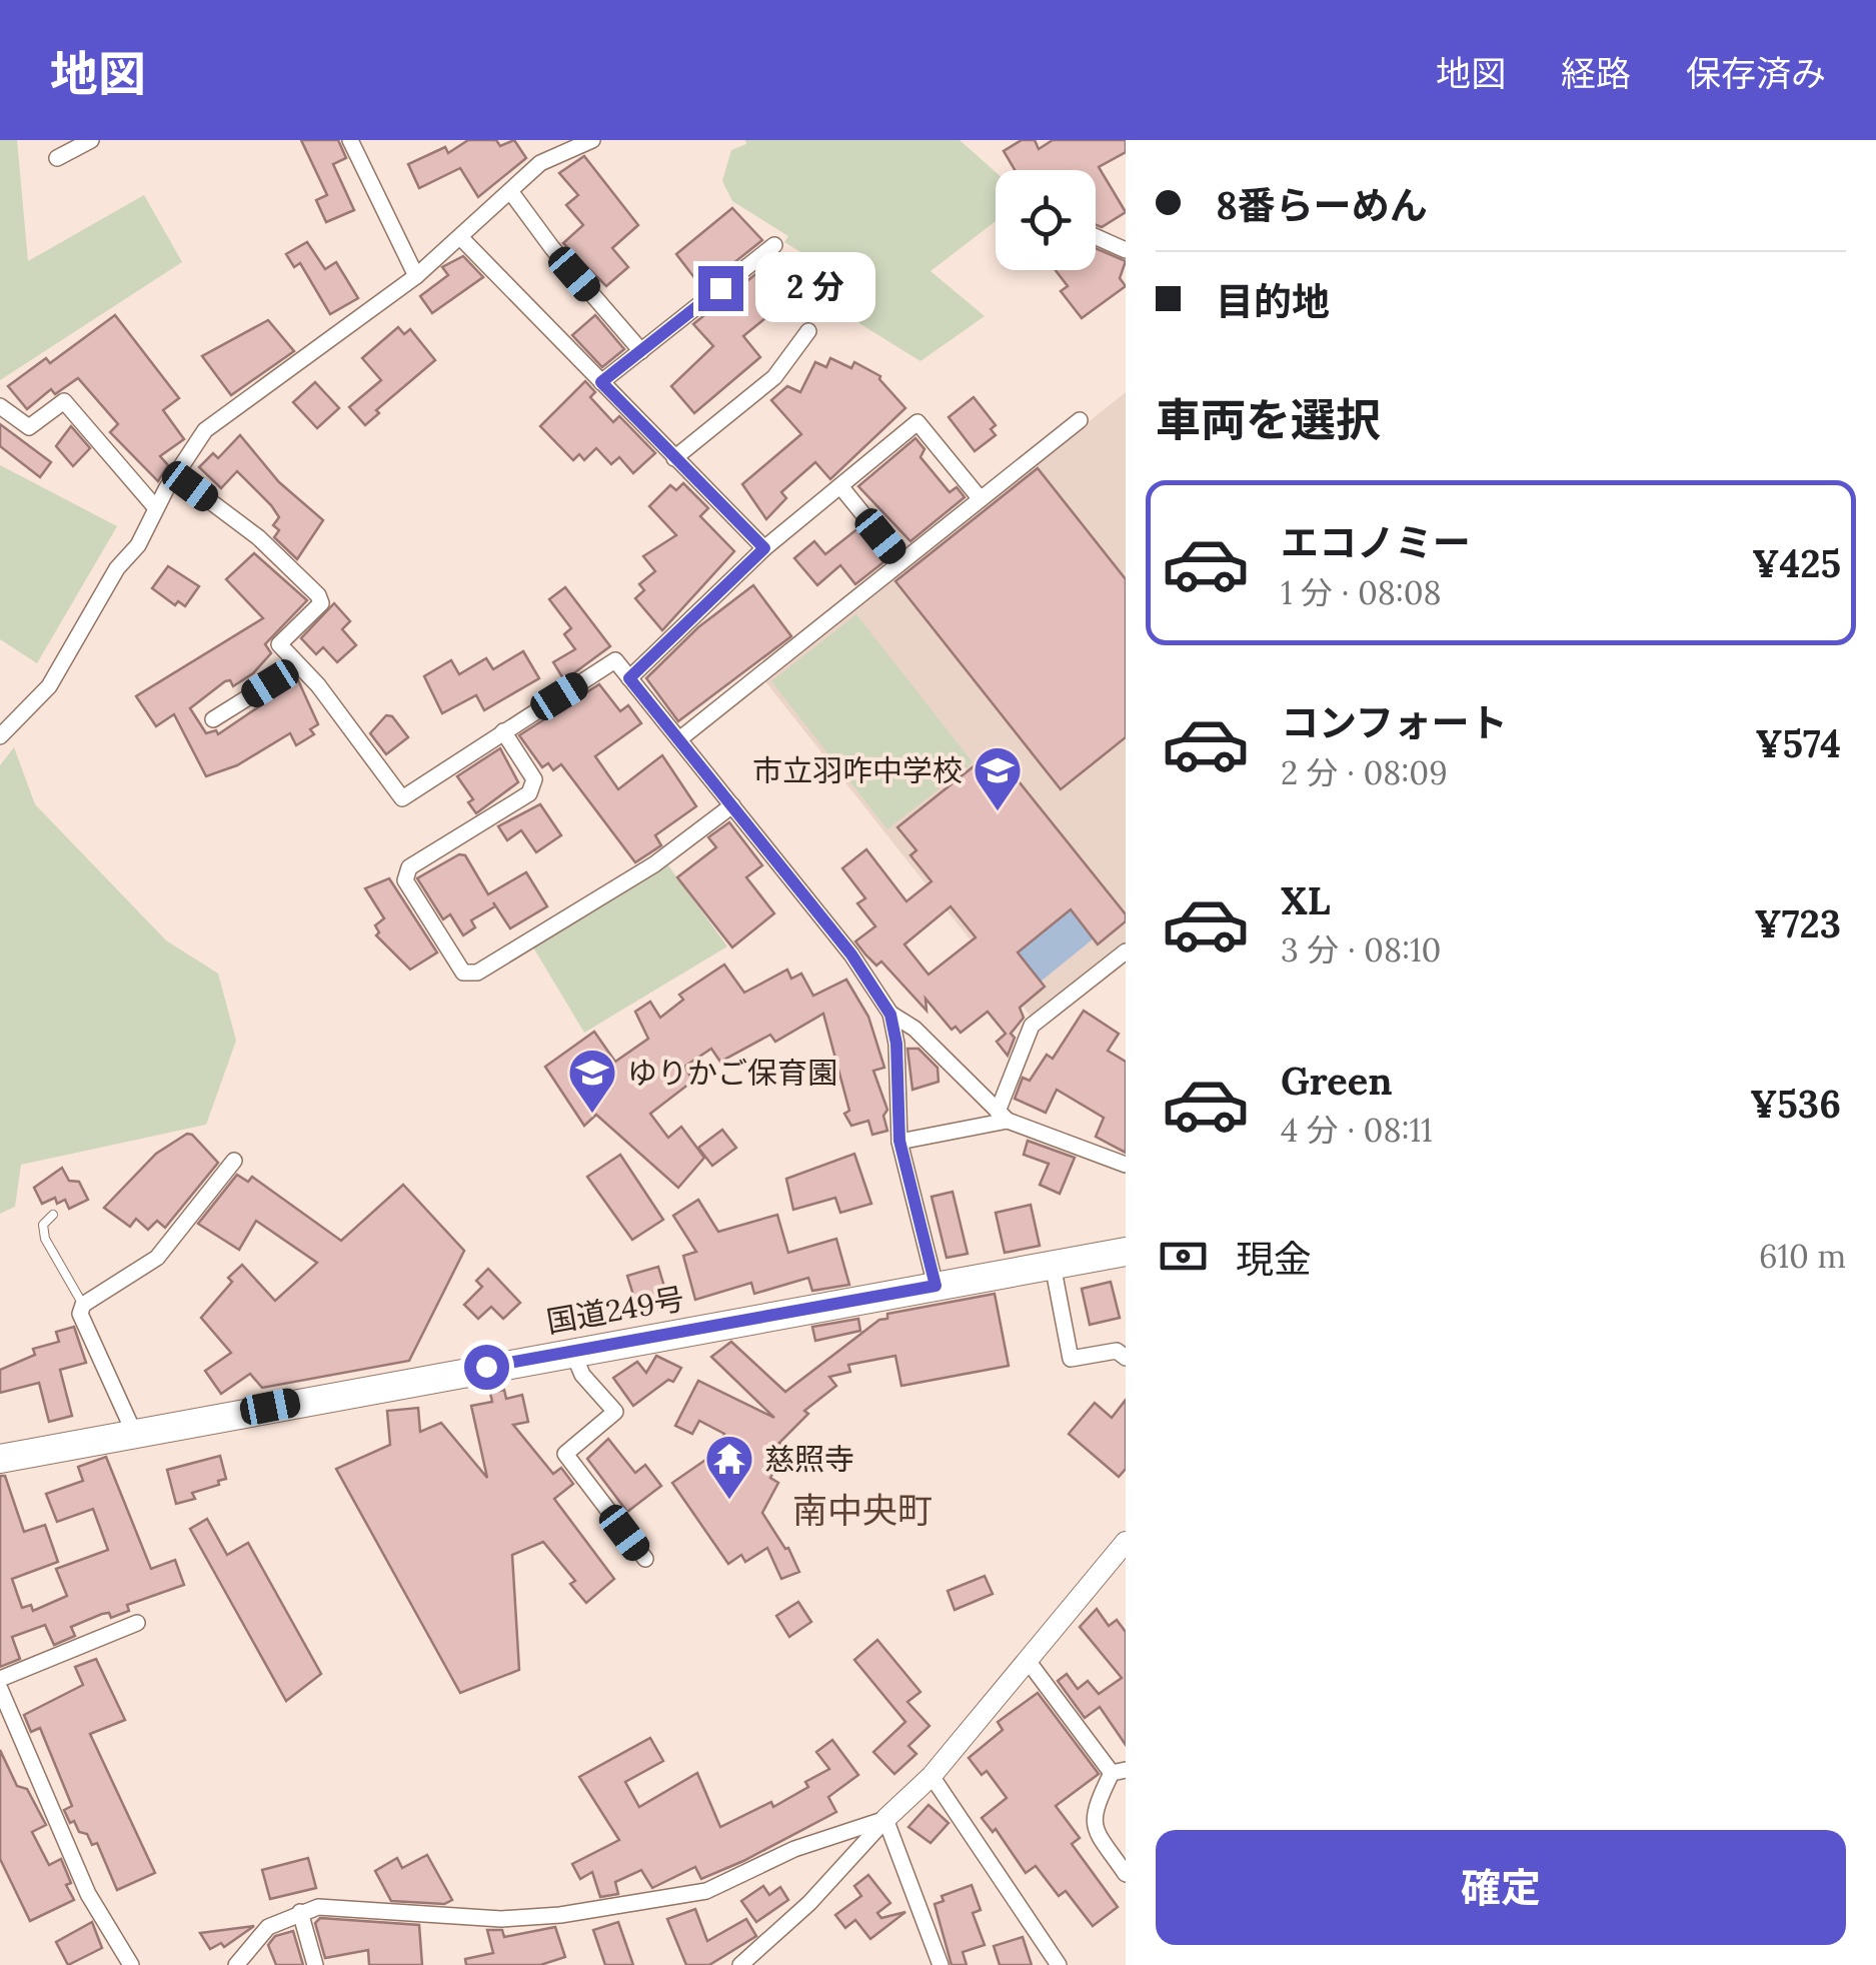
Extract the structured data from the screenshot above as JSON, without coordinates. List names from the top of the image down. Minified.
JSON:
{"streets":{"highway":["国道249号"]},"districts":["南中央町"],"places":{"school or university":["市立羽咋中学校","ゆりかご保育園"],"temple":["慈照寺"]},"page":{"header":"地図","nav":["地図","経路","保存済み"],"banner":["8番らーめん","目的地"],"bubble":"2 分","heading":"車両を選択","list":[{"name":"エコノミー","note":"1 分 · 08:08","value":"¥425"},{"name":"コンフォート","note":"2 分 · 08:09","value":"¥574"},{"name":"XL","note":"3 分 · 08:10","value":"¥723"},{"name":"Green","note":"4 分 · 08:11","value":"¥536"}],"pay":["現金","610 m"],"buttons":"確定"}}
